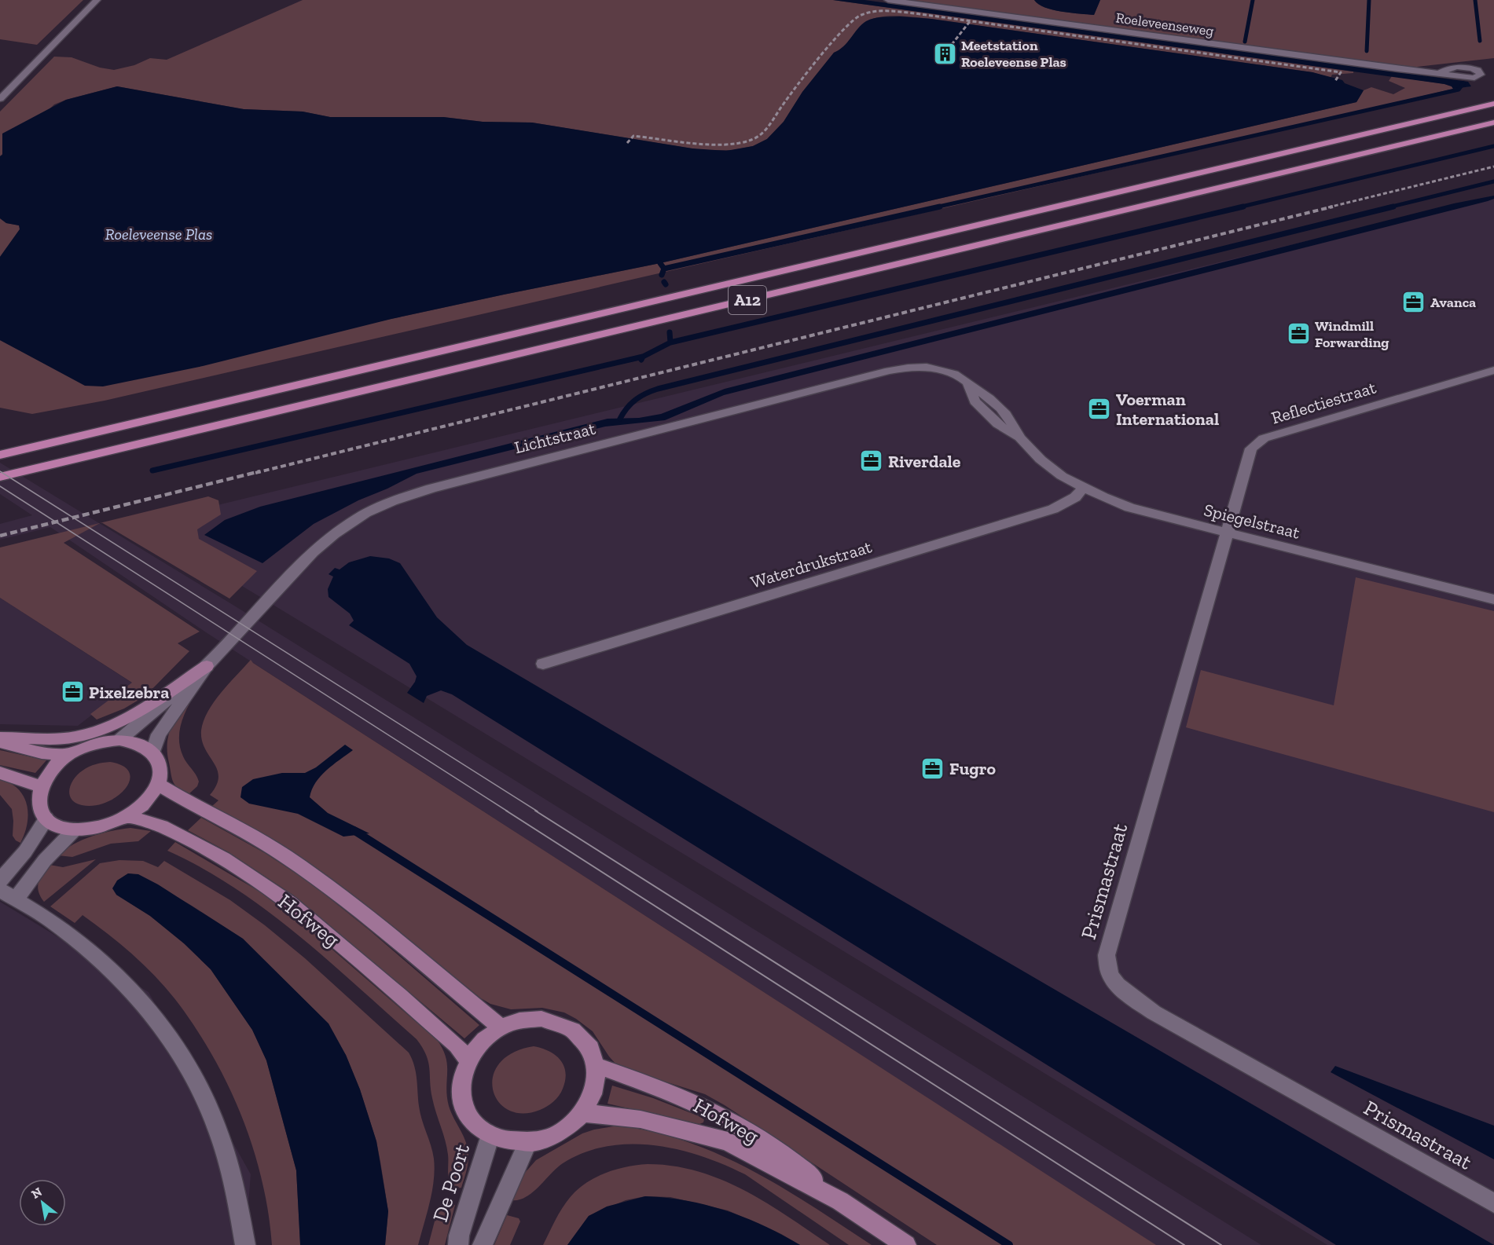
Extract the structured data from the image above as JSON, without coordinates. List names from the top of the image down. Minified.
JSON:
{"streets":{"highway":["A12"],"main road":["Hofweg"],"street":["Roeleveenseweg","Reflectiestraat","Lichtstraat","Spiegelstraat","Waterdrukstraat","Prismastraat","De Poort"]},"crossings":[["Reflectiestraat","Spiegelstraat"],["Reflectiestraat","Prismastraat"],["Lichtstraat","Spiegelstraat"],["Lichtstraat","Hofweg"],["Spiegelstraat","Waterdrukstraat"],["Spiegelstraat","Prismastraat"],["Hofweg","De Poort"]],"water":["Roeleveense Plas"],"places":{"building":["Meetstation Roeleveense Plas"],"office":["Avanca","Windmill Forwarding","Voerman International","Riverdale","Pixelzebra","Fugro"]},"north":"top left"}
